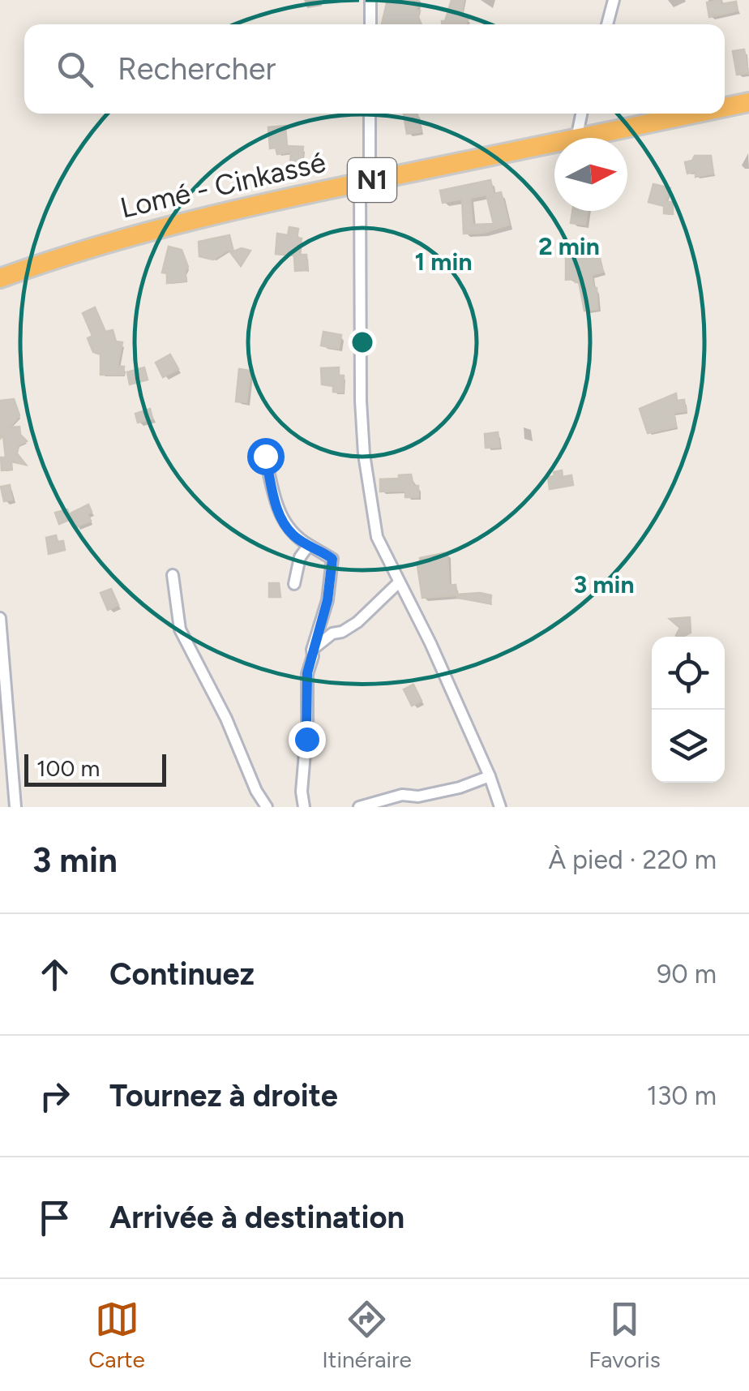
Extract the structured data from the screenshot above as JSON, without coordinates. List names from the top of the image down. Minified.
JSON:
{"streets":{"highway":["N1","Lomé - Cinkassé"]},"scale_bar":"100 m","north":"right","page":{"search":"Rechercher","scale":"100 m","heading":["3 min","À pied · 220 m"],"list":[["Continuez","90 m"],["Tournez à droite","130 m"],"Arrivée à destination"],"nav":["Carte","Itinéraire","Favoris"]},"rings":["2 min","1 min","3 min"]}
